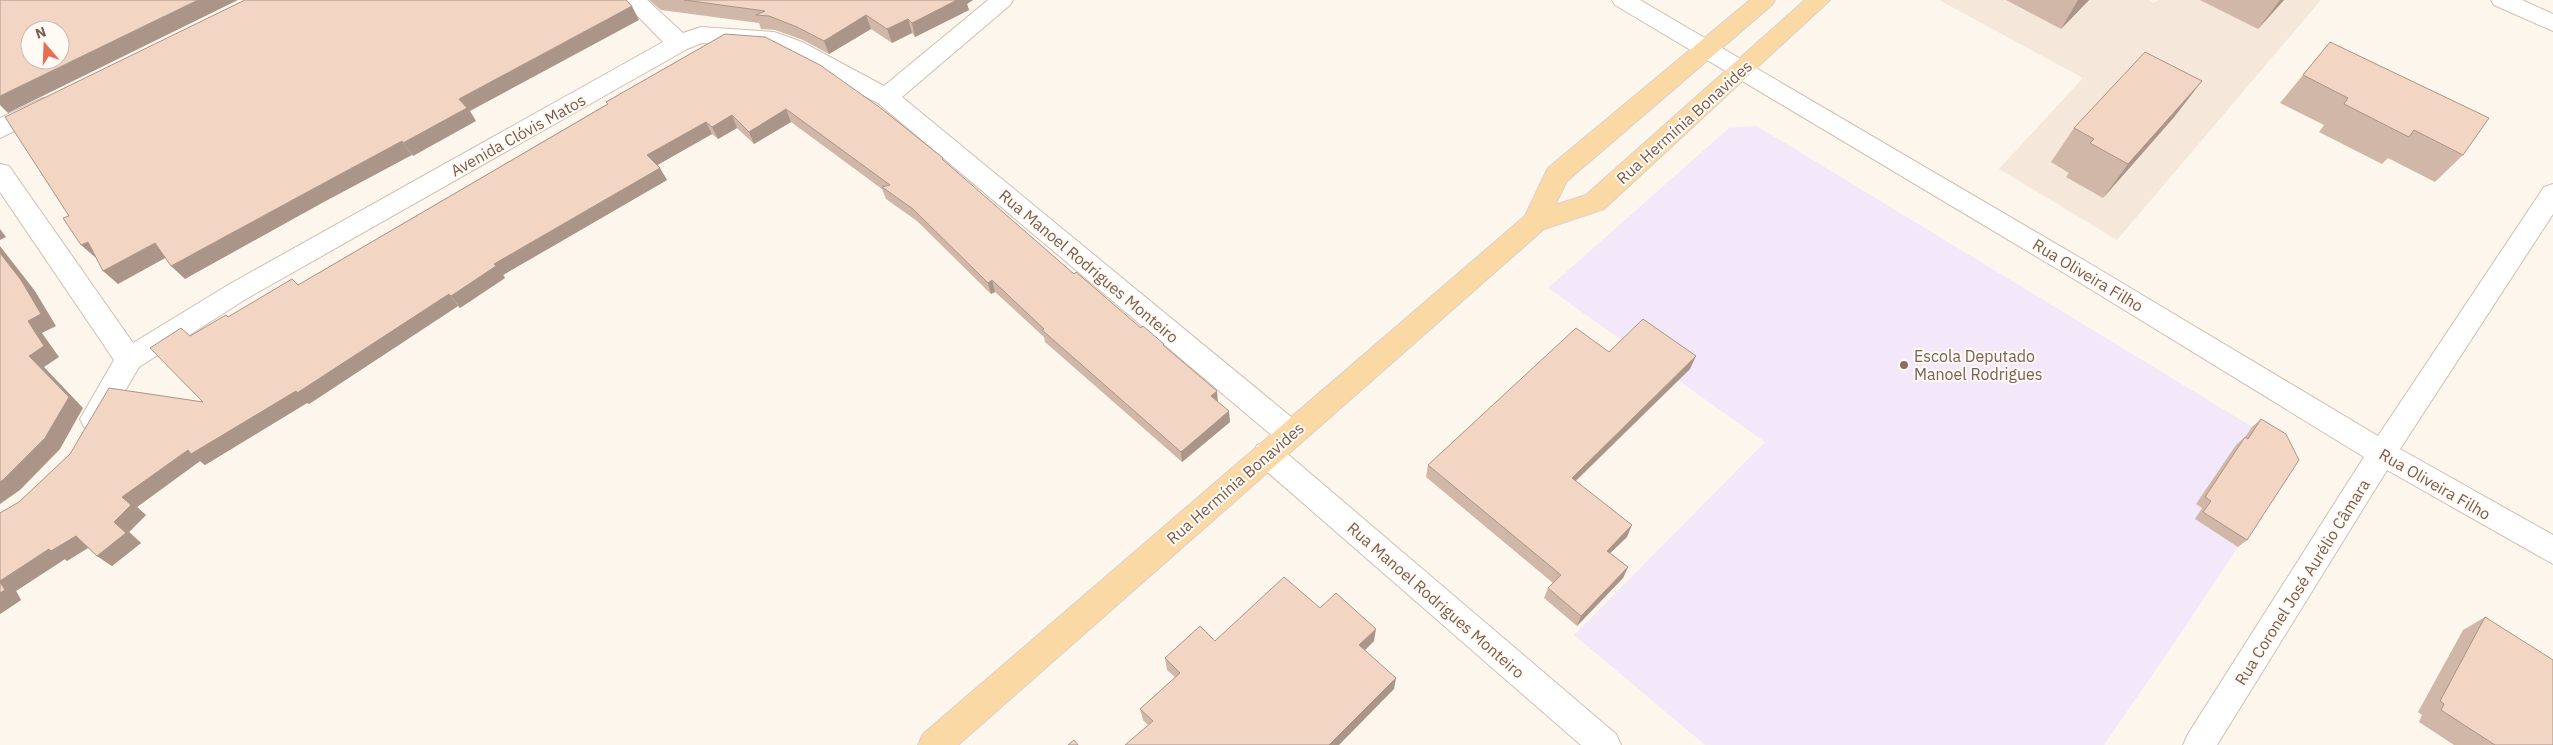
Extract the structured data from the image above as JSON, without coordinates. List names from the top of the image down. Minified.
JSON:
{"streets":{"main road":["Rua Hermínia Bonavides"],"street":["Avenida Clóvis Matos","Rua Manoel Rodrigues Monteiro","Rua Oliveira Filho","Rua Coronel José Aurélio Câmara"]},"crossings":[["Rua Hermínia Bonavides","Rua Manoel Rodrigues Monteiro"],["Rua Hermínia Bonavides","Rua Oliveira Filho"],["Avenida Clóvis Matos","Rua Manoel Rodrigues Monteiro"],["Rua Oliveira Filho","Rua Coronel José Aurélio Câmara"]],"places":["Escola Deputado Manoel Rodrigues"],"north":"top"}
